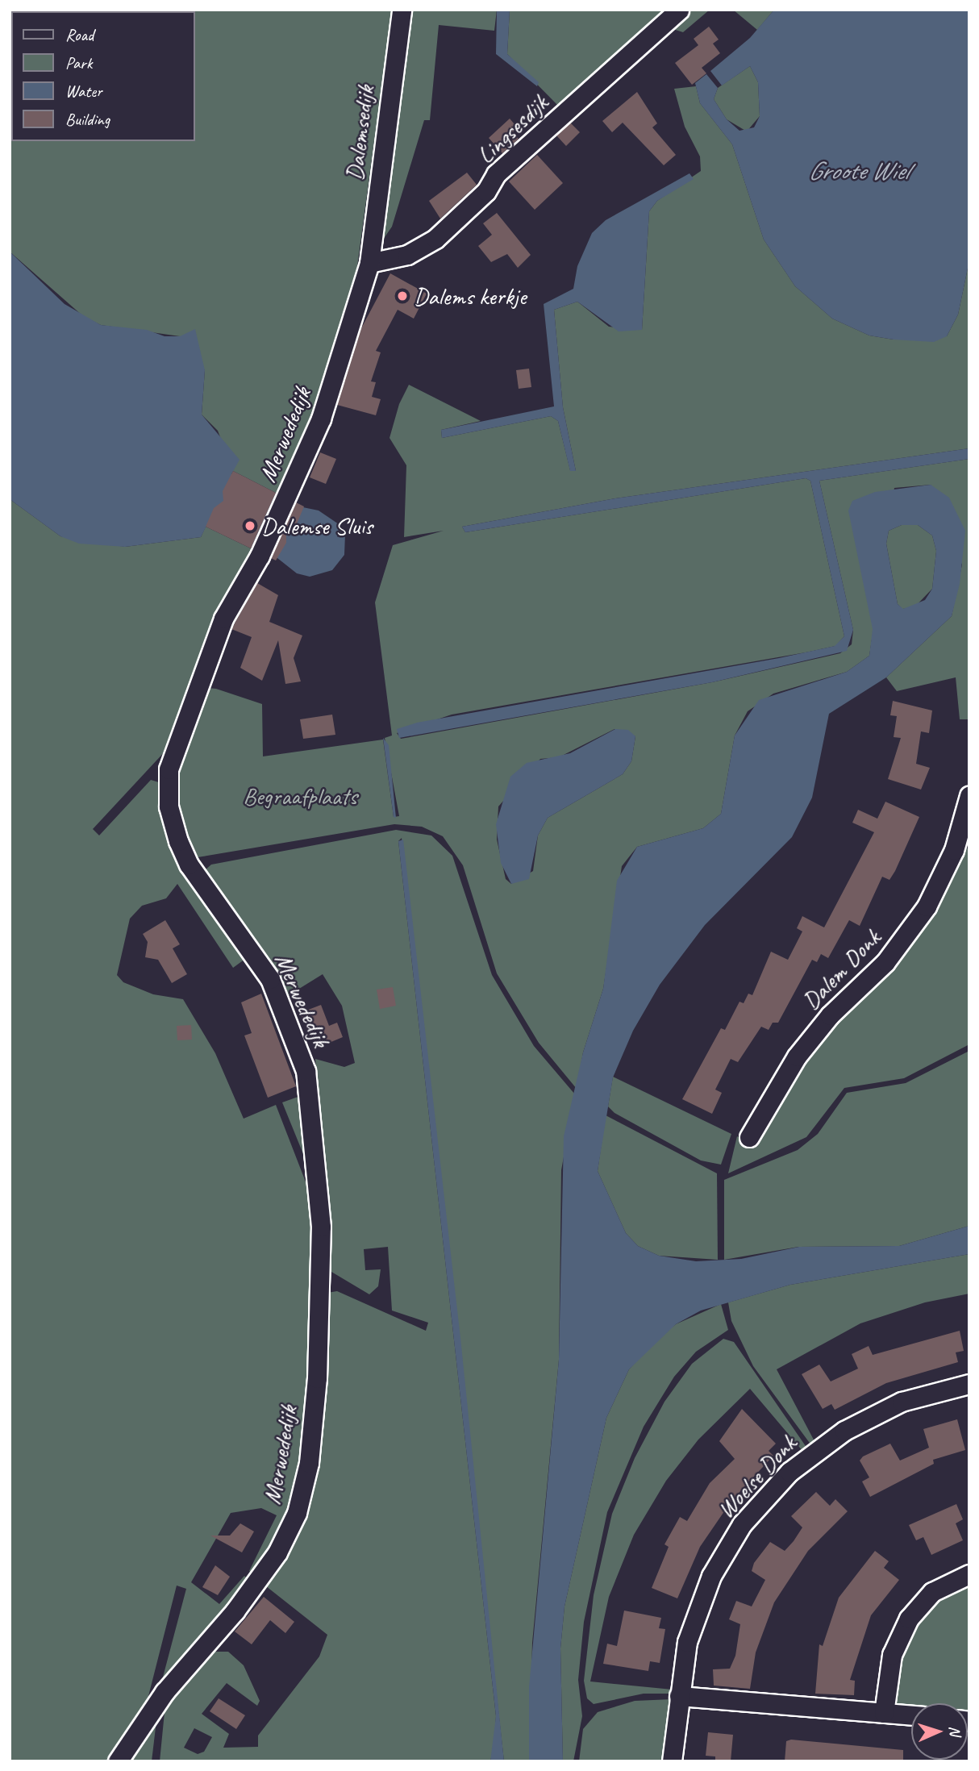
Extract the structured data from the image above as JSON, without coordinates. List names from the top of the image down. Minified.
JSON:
{"streets":{"street":["Lingsesdijk","Dalemsedijk","Merwededijk","Dalem Donk","Woelse Donk"]},"crossings":[["Lingsesdijk","Dalemsedijk"],["Lingsesdijk","Merwededijk"],["Dalemsedijk","Merwededijk"]],"water":["Groote Wiel"],"parks":["Begraafplaats"],"places":["Dalems kerkje","Dalemse Sluis"],"legend":["Road","Park","Water","Building"],"north":"right"}
